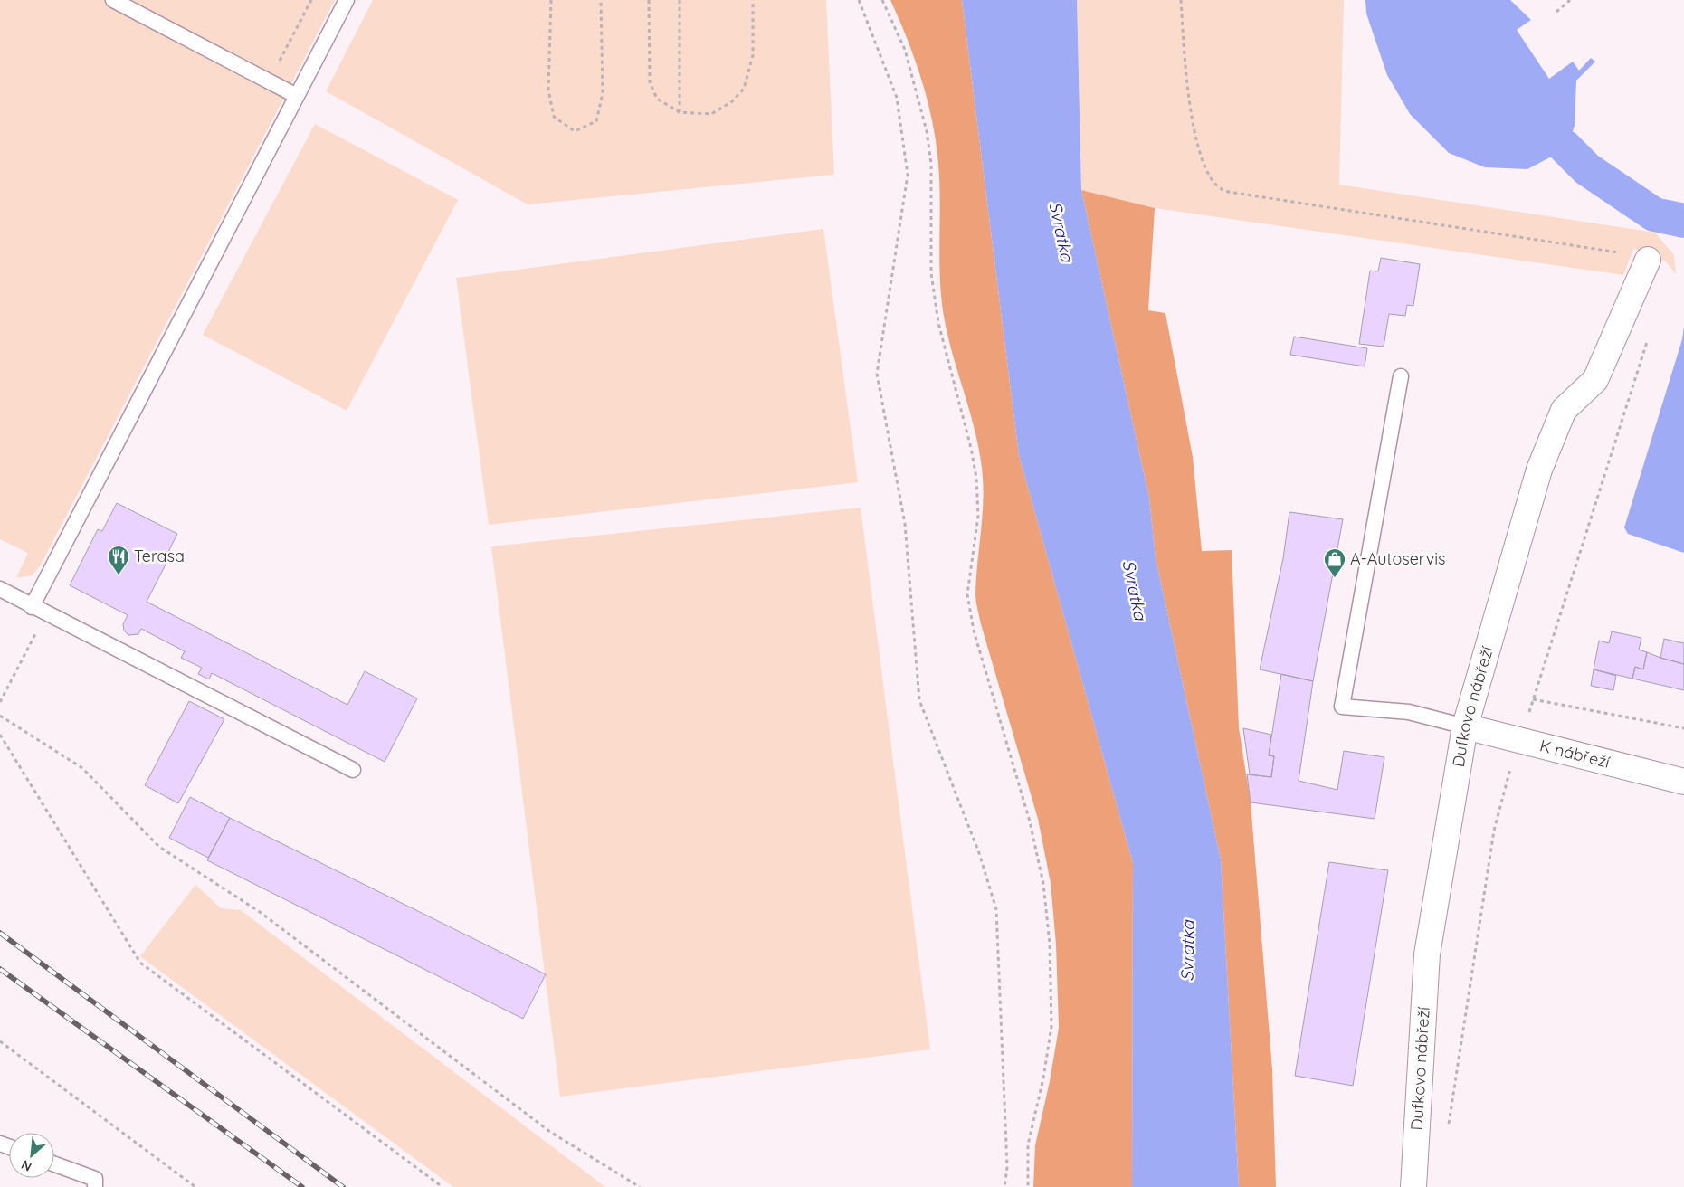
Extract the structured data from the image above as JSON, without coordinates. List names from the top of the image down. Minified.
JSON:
{"streets":{"street":["Dufkovo nábřeží","K nábřeží"]},"crossings":[["Dufkovo nábřeží","K nábřeží"]],"water":["Svratka"],"places":{"restaurant":["Terasa"],"shop":["A-Autoservis"]},"north":"bottom left"}
